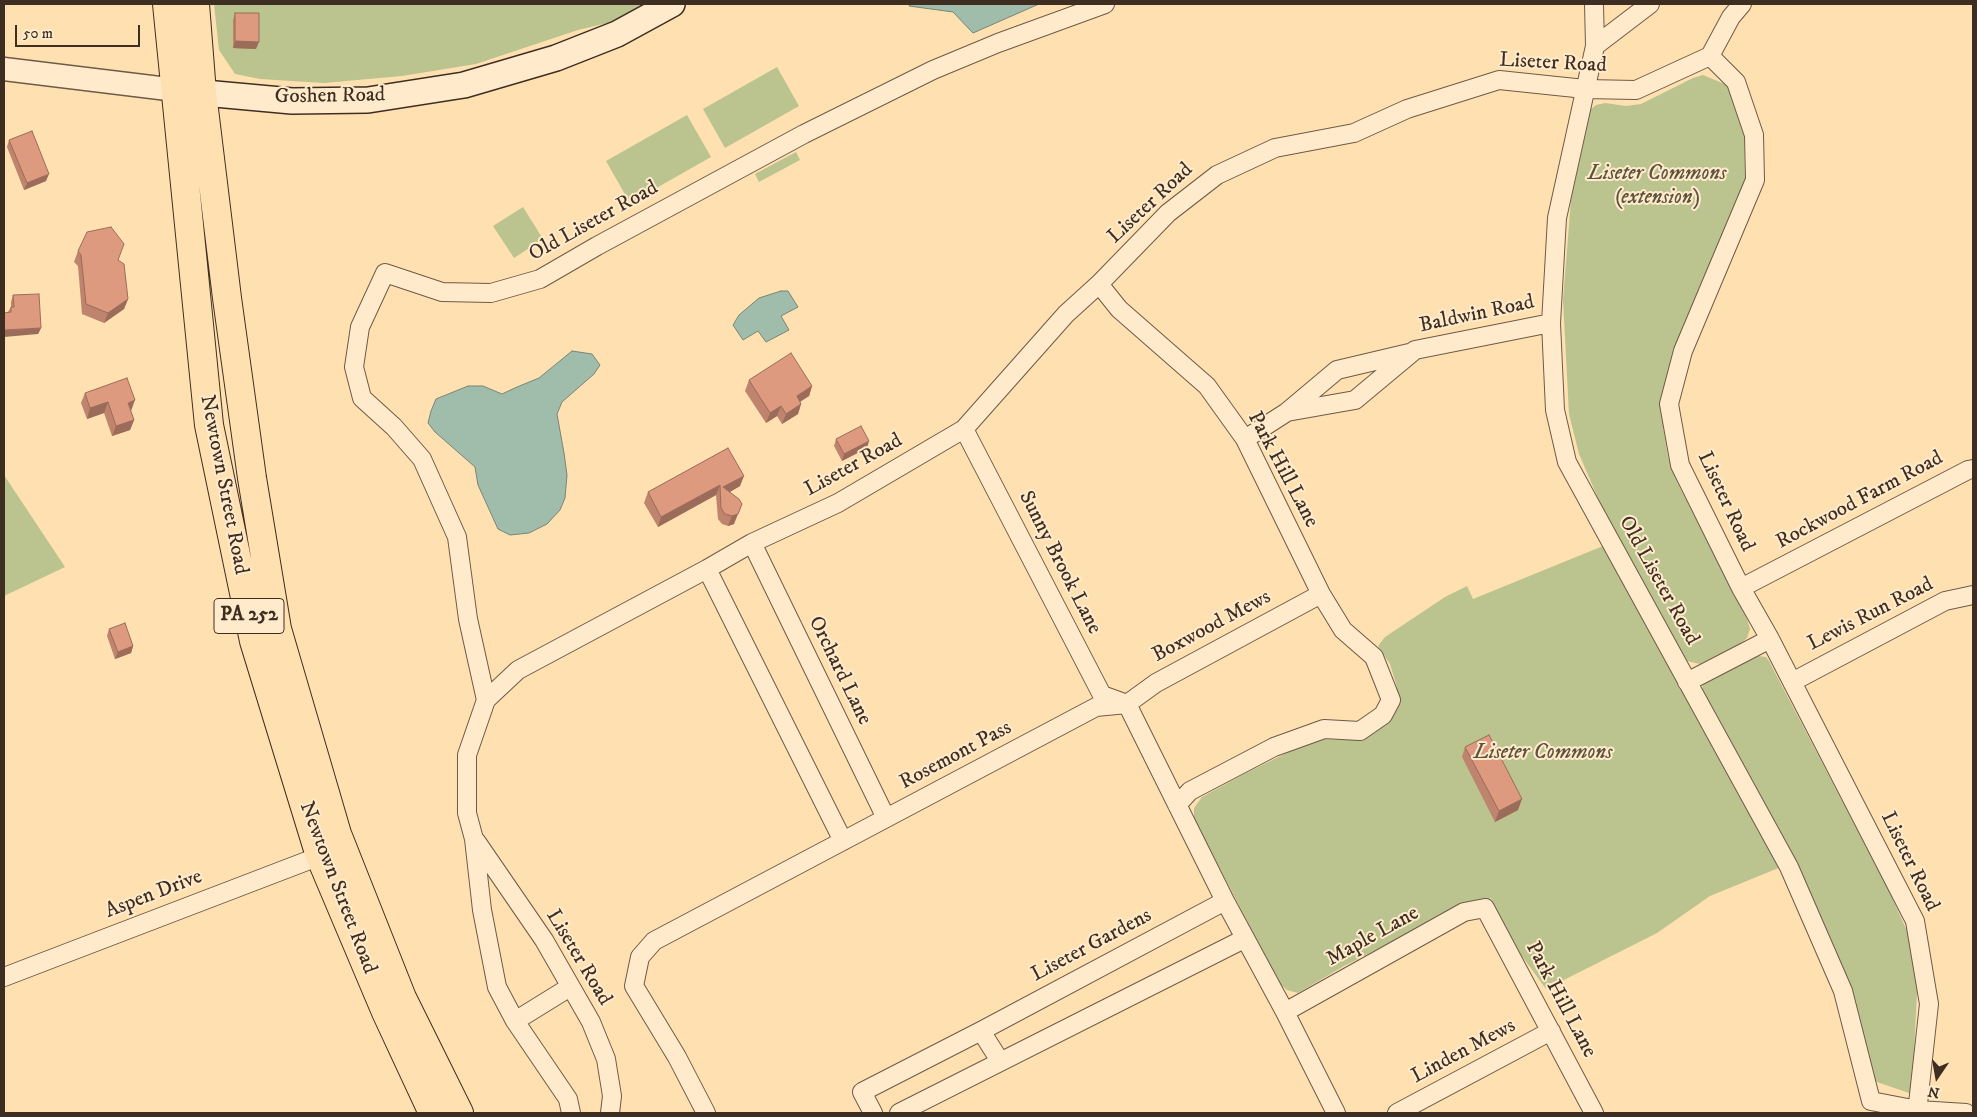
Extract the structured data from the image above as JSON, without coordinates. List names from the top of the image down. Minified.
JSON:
{"streets":{"main road":["Goshen Road","Newtown Street Road","PA 252"],"street":["Liseter Road","Old Liseter Road","Baldwin Road","Park Hill Lane","Rockwood Farm Road","Sunny Brook Lane","Lewis Run Road","Boxwood Mews","Orchard Lane","Rosemont Pass","Aspen Drive","Maple Lane","Liseter Gardens","Linden Mews"]},"crossings":[["Liseter Road","Old Liseter Road"],["Liseter Road","Park Hill Lane"],["Liseter Road","Rockwood Farm Road"],["Liseter Road","Sunny Brook Lane"],["Liseter Road","Lewis Run Road"],["Liseter Road","Orchard Lane"],["Goshen Road","Newtown Street Road"],["Old Liseter Road","Baldwin Road"],["Baldwin Road","Park Hill Lane"],["Park Hill Lane","Boxwood Mews"],["Park Hill Lane","Maple Lane"],["Park Hill Lane","Linden Mews"],["Newtown Street Road","Aspen Drive"],["Sunny Brook Lane","Boxwood Mews"],["Sunny Brook Lane","Rosemont Pass"],["Boxwood Mews","Rosemont Pass"],["Orchard Lane","Rosemont Pass"]],"parks":["Liseter Commons (extension)","Liseter Commons"],"scale_bar":"50 m","north":"bottom"}
